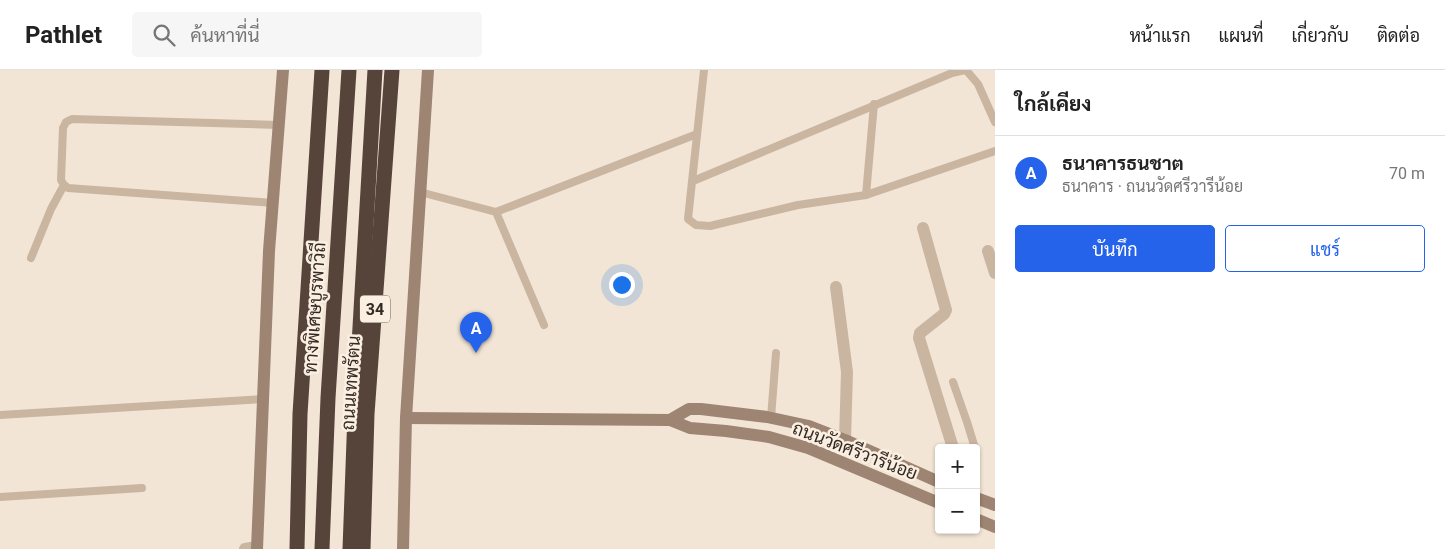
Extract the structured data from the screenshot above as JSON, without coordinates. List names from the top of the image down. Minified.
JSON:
{"streets":{"highway":["ทางพิเศษบูรพาวิถี","34","ถนนเทพรัตน"],"main road":["ถนนวัดศรีวารีน้อย"]},"crossings":[["34","ถนนวัดศรีวารีน้อย"]],"page":{"header":"Pathlet","search":"ค้นหาที่นี่","nav":["หน้าแรก","แผนที่","เกี่ยวกับ","ติดต่อ"],"heading":"ใกล้เคียง","list":[{"mark":"A","name":"ธนาคารธนชาต","note":"ธนาคาร · ถนนวัดศรีวารีน้อย","value":"70 m"}],"buttons":["บันทึก","แชร์"],"pins":"A","map_buttons":["+","−"]}}
